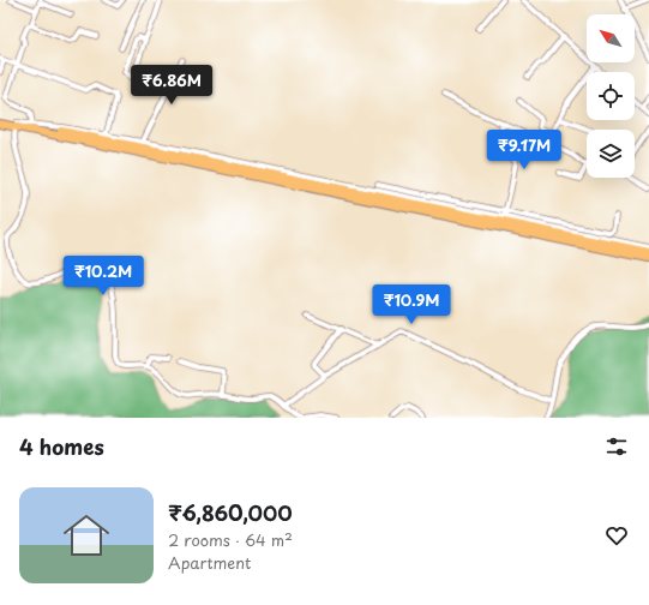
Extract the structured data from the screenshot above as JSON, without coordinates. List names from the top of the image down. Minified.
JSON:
{"north":"top left","page":{"price":["₹6.86M","₹9.17M","₹10.2M","₹10.9M"],"heading":"4 homes","list":[{"name":"₹6,860,000","note":"2 rooms · 64 m² · Apartment"}]}}
